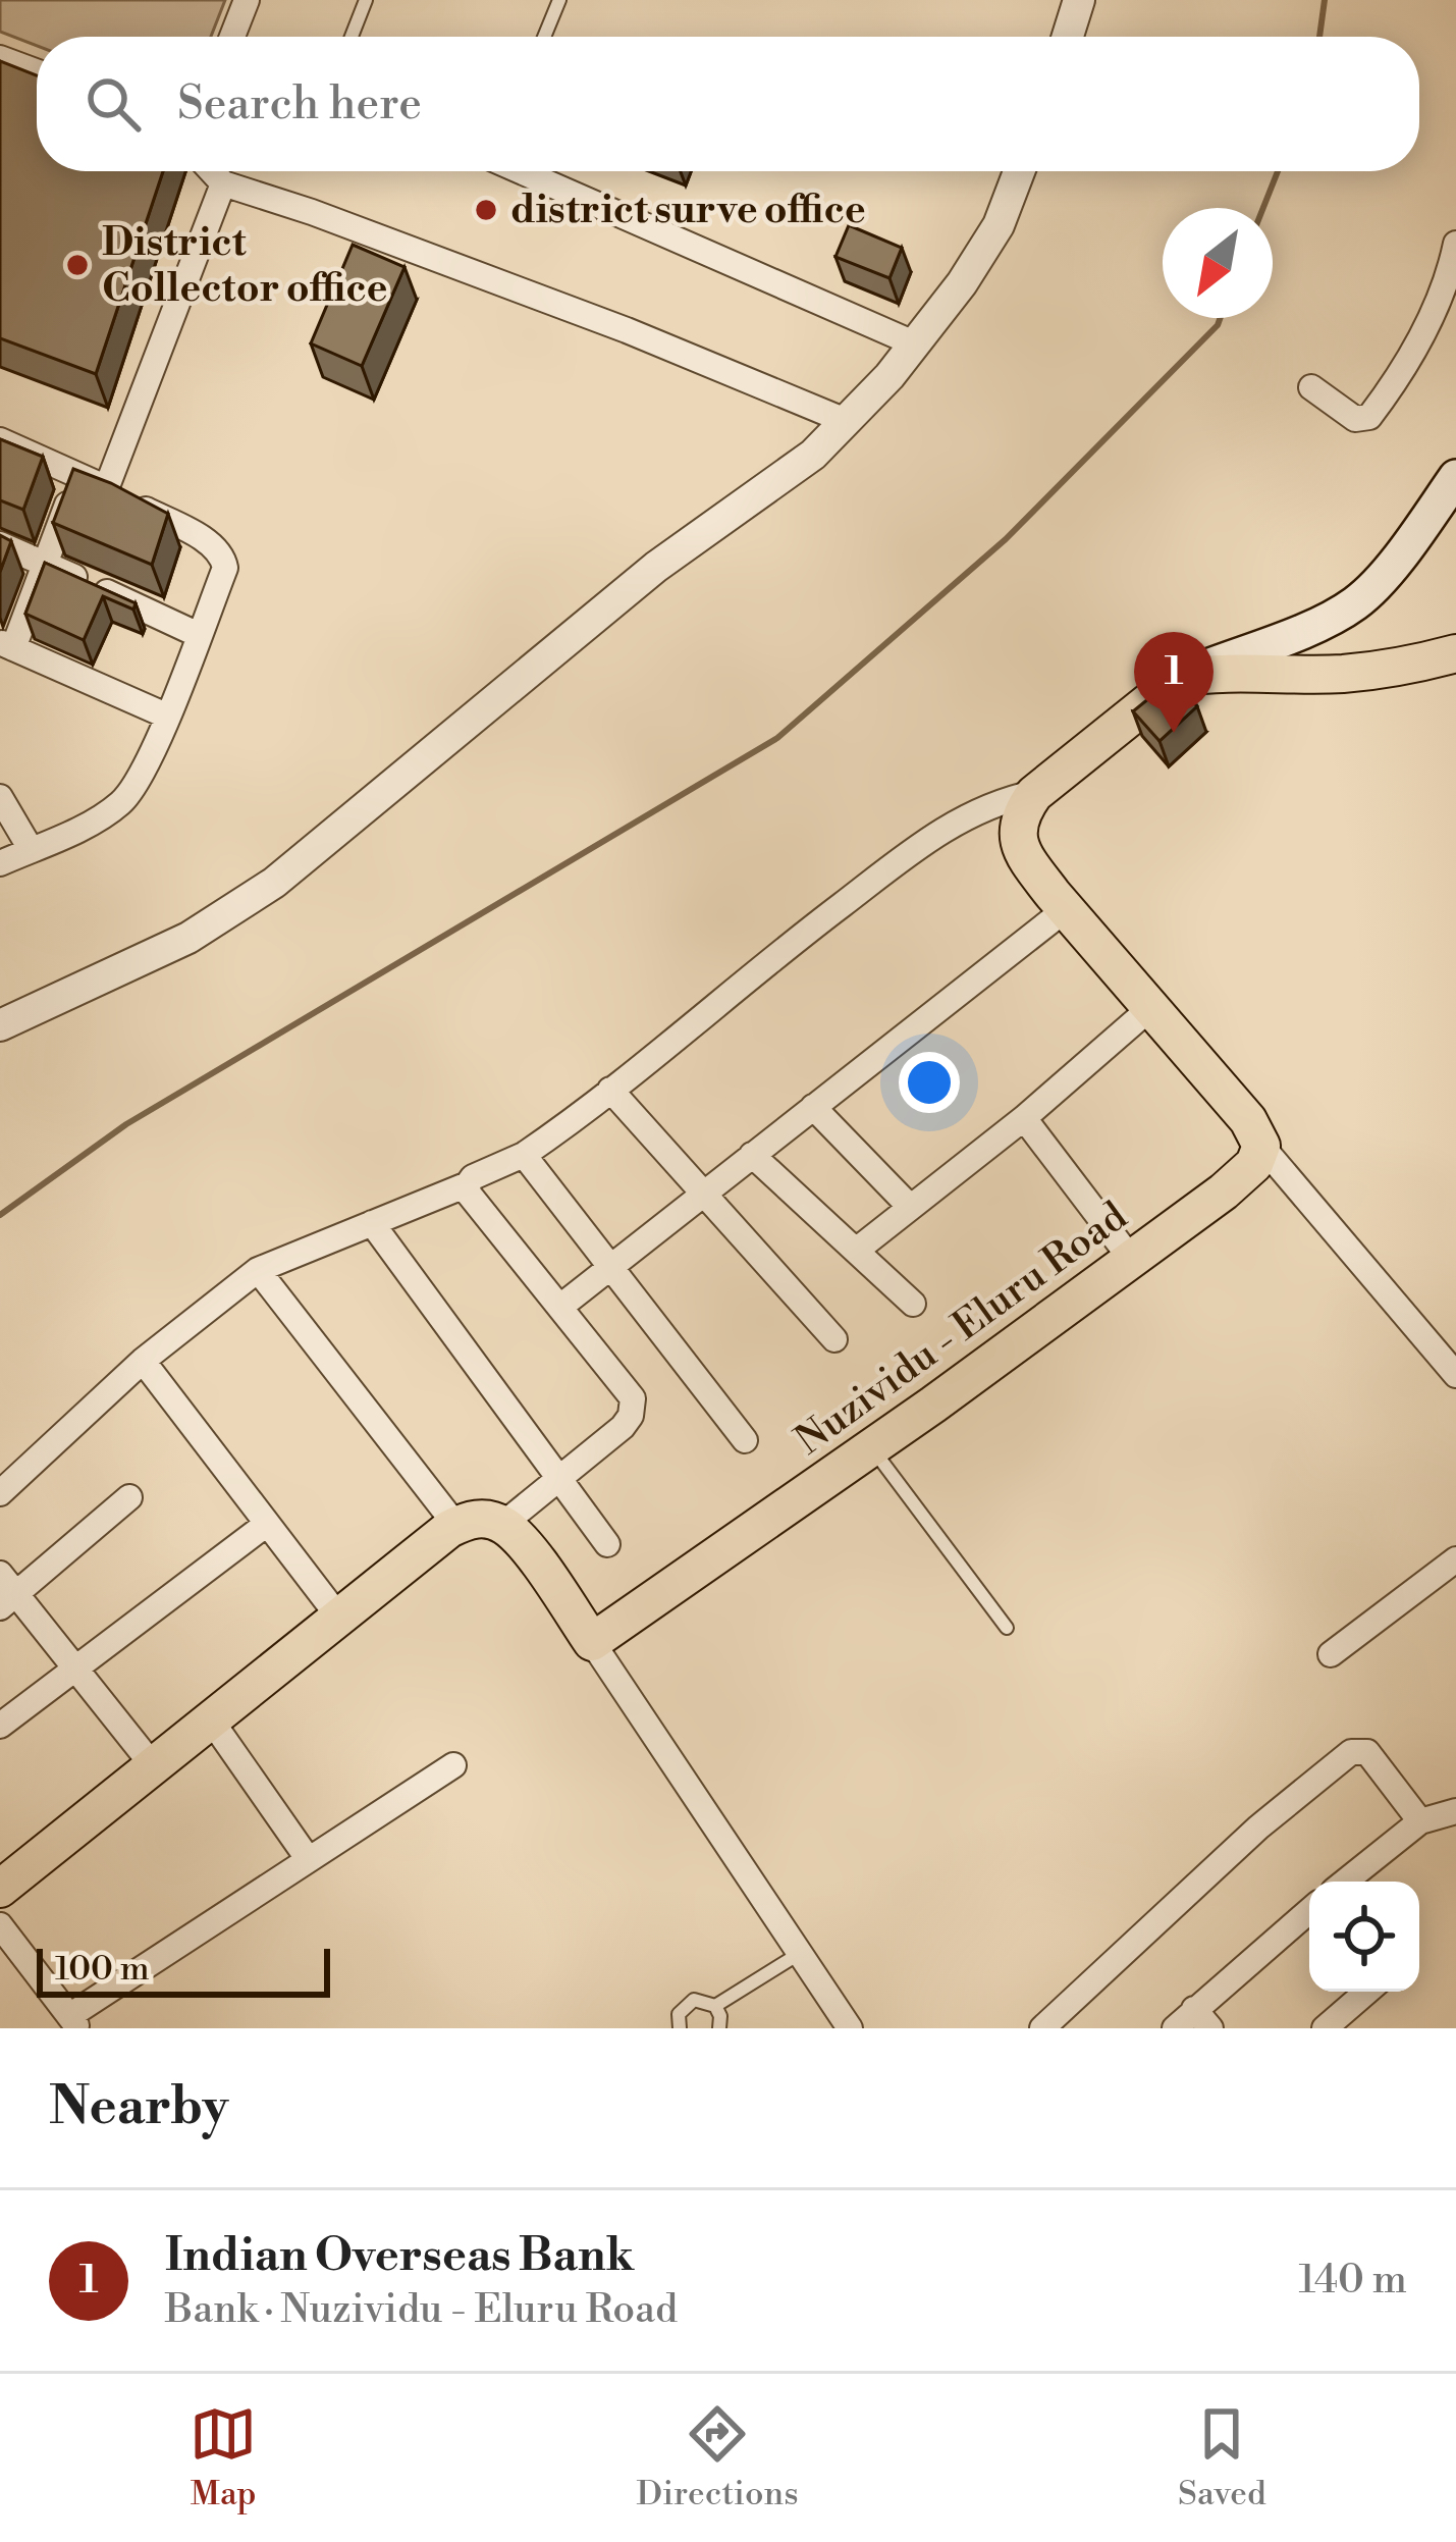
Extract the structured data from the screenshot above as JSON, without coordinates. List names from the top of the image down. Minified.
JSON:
{"streets":{"main road":["Nuzividu - Eluru Road"]},"places":["district surve office","District Collector office"],"scale_bar":"100 m","north":"bottom left","page":{"search":"Search here","pins":"1","scale":"100 m","heading":"Nearby","list":[{"mark":"1","name":"Indian Overseas Bank","note":"Bank · Nuzividu - Eluru Road","value":"140 m"}],"nav":["Map","Directions","Saved"]}}
